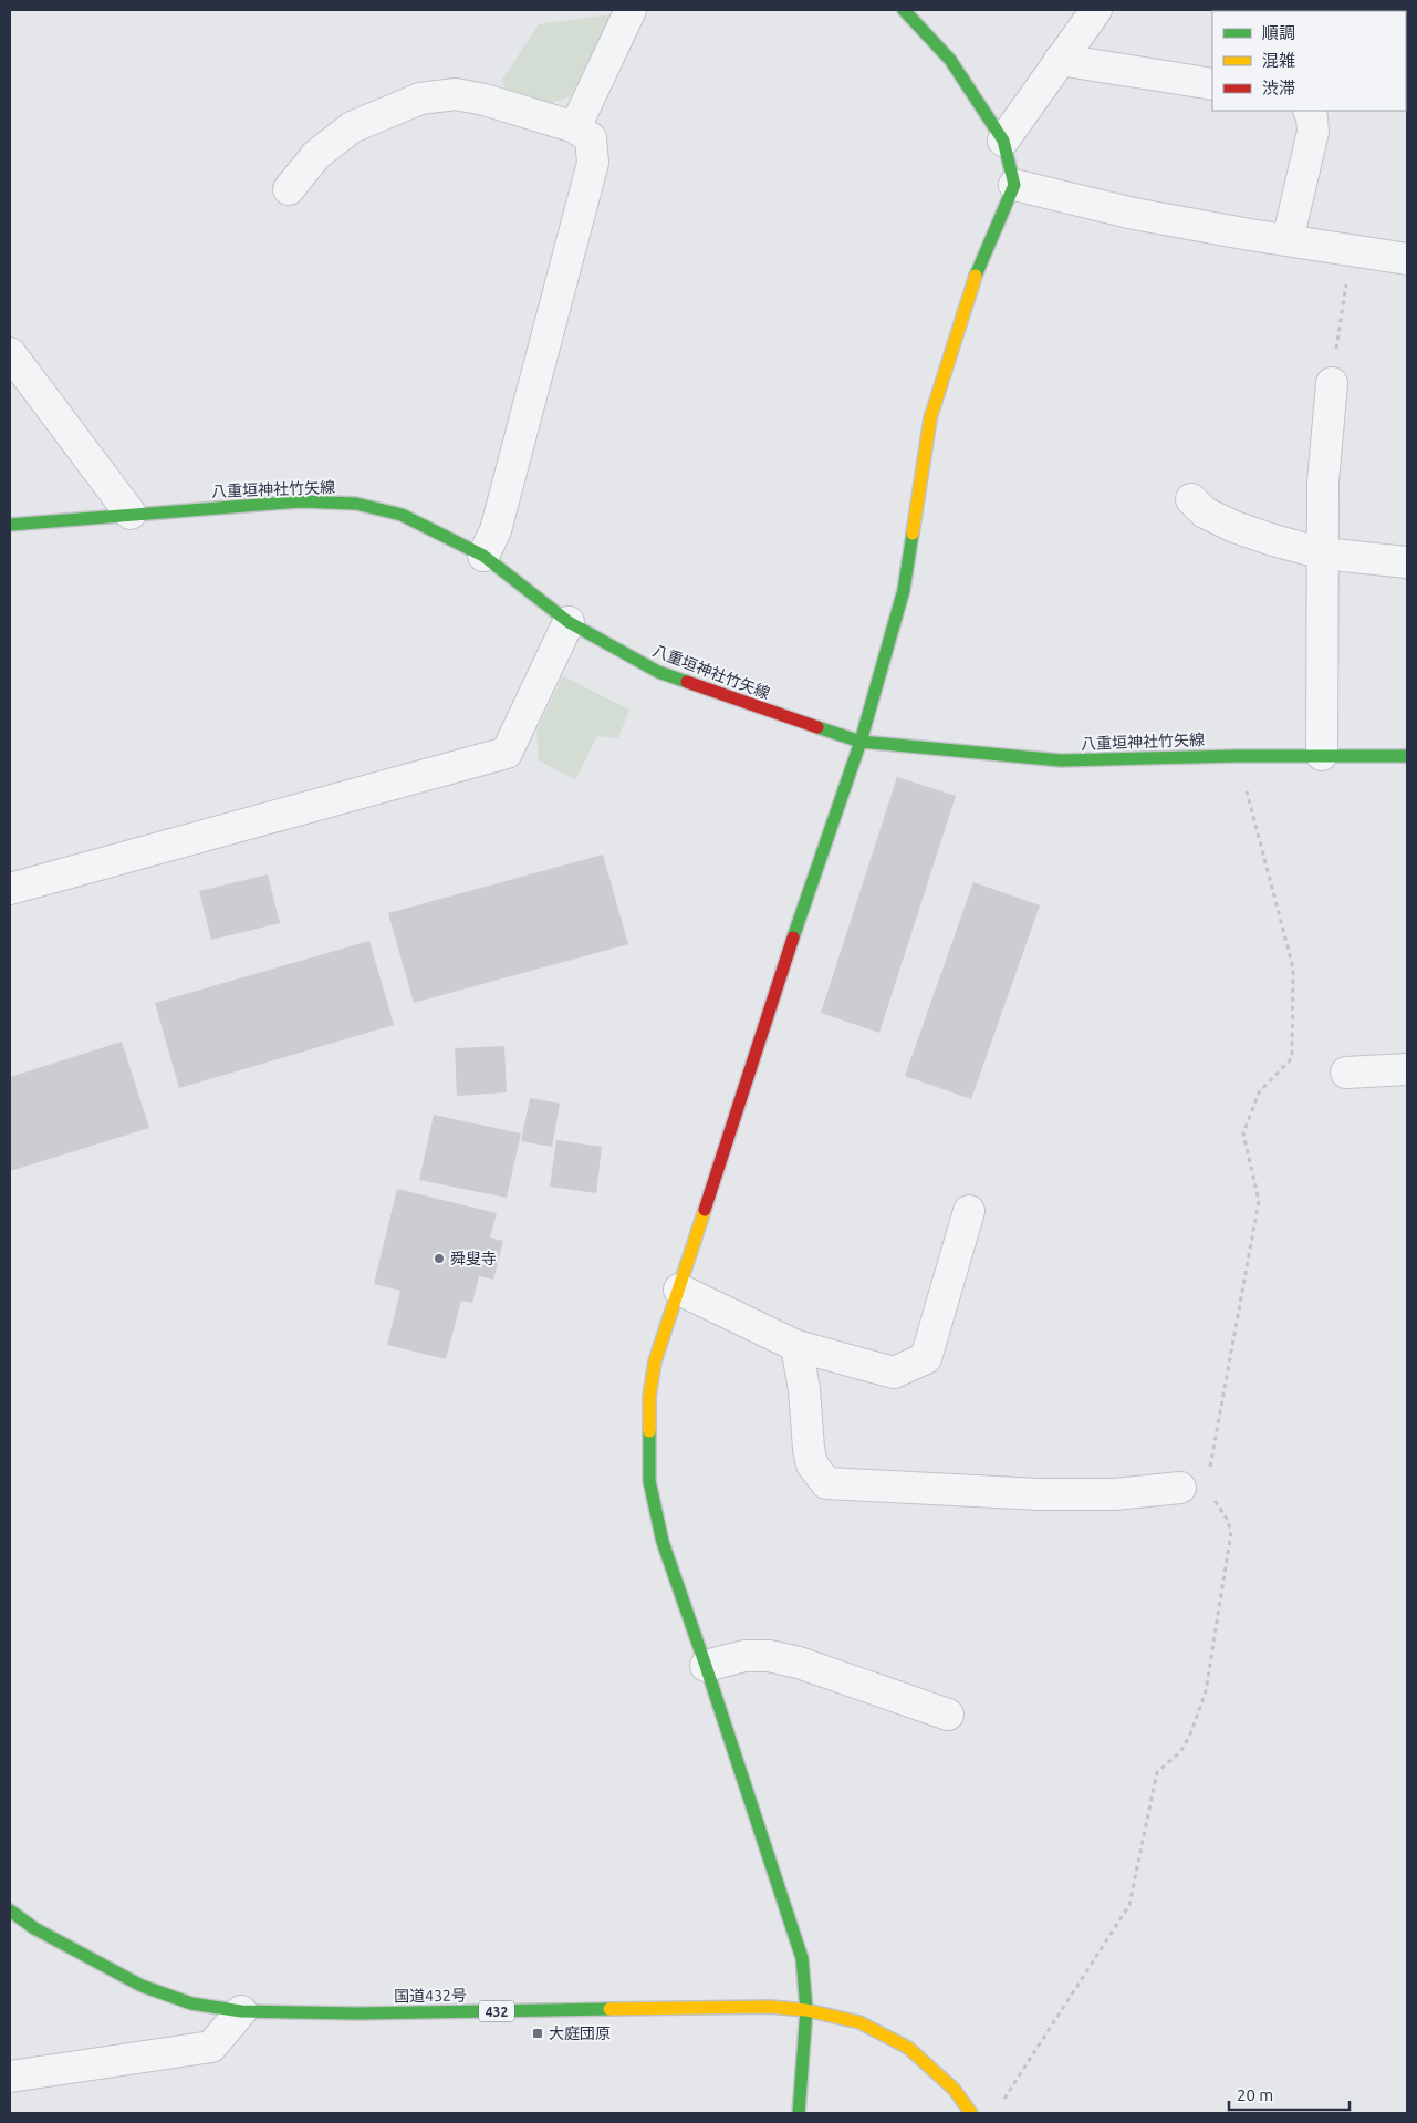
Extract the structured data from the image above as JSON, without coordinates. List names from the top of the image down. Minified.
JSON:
{"streets":{"main road":["八重垣神社竹矢線","国道432号","432"]},"places":{"other":["舜叟寺"],"transit":["大庭団原"]},"legend":["順調","混雑","渋滞"],"scale_bar":"20 m"}
